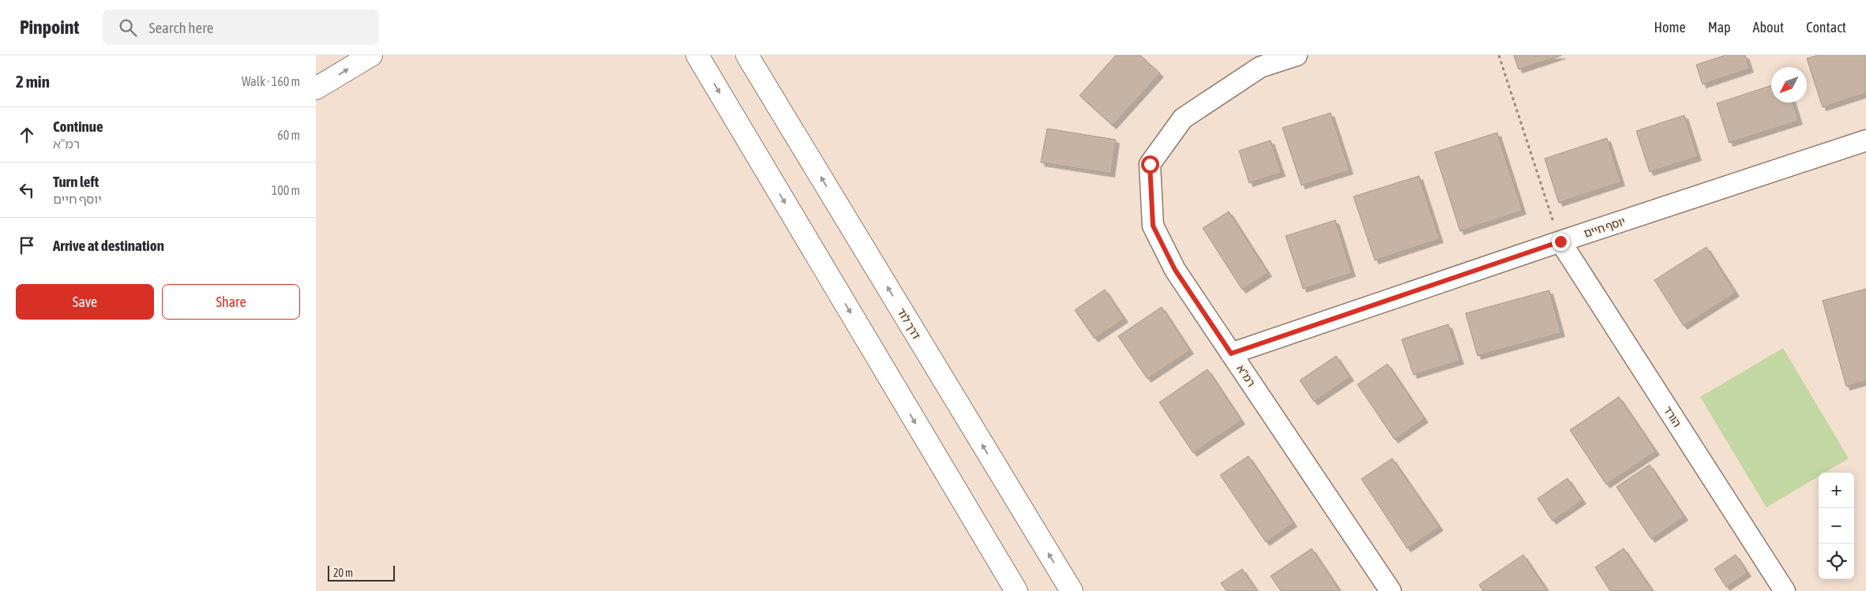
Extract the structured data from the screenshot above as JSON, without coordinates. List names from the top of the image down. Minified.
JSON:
{"streets":{"main road":["דרך לוד"],"street":["יוסף חיים","רמ\"א","הורד"]},"crossings":[["יוסף חיים","רמ\"א"],["יוסף חיים","הורד"]],"scale_bar":"20 m","north":"bottom left","page":{"header":"Pinpoint","search":"Search here","nav":["Home","Map","About","Contact"],"heading":["2 min","Walk · 160 m"],"list":[["Continue","רמ\"א","60 m"],["Turn left","יוסף חיים","100 m"],"Arrive at destination"],"buttons":["Save","Share"],"map_buttons":["+","−"],"scale":"20 m"}}
